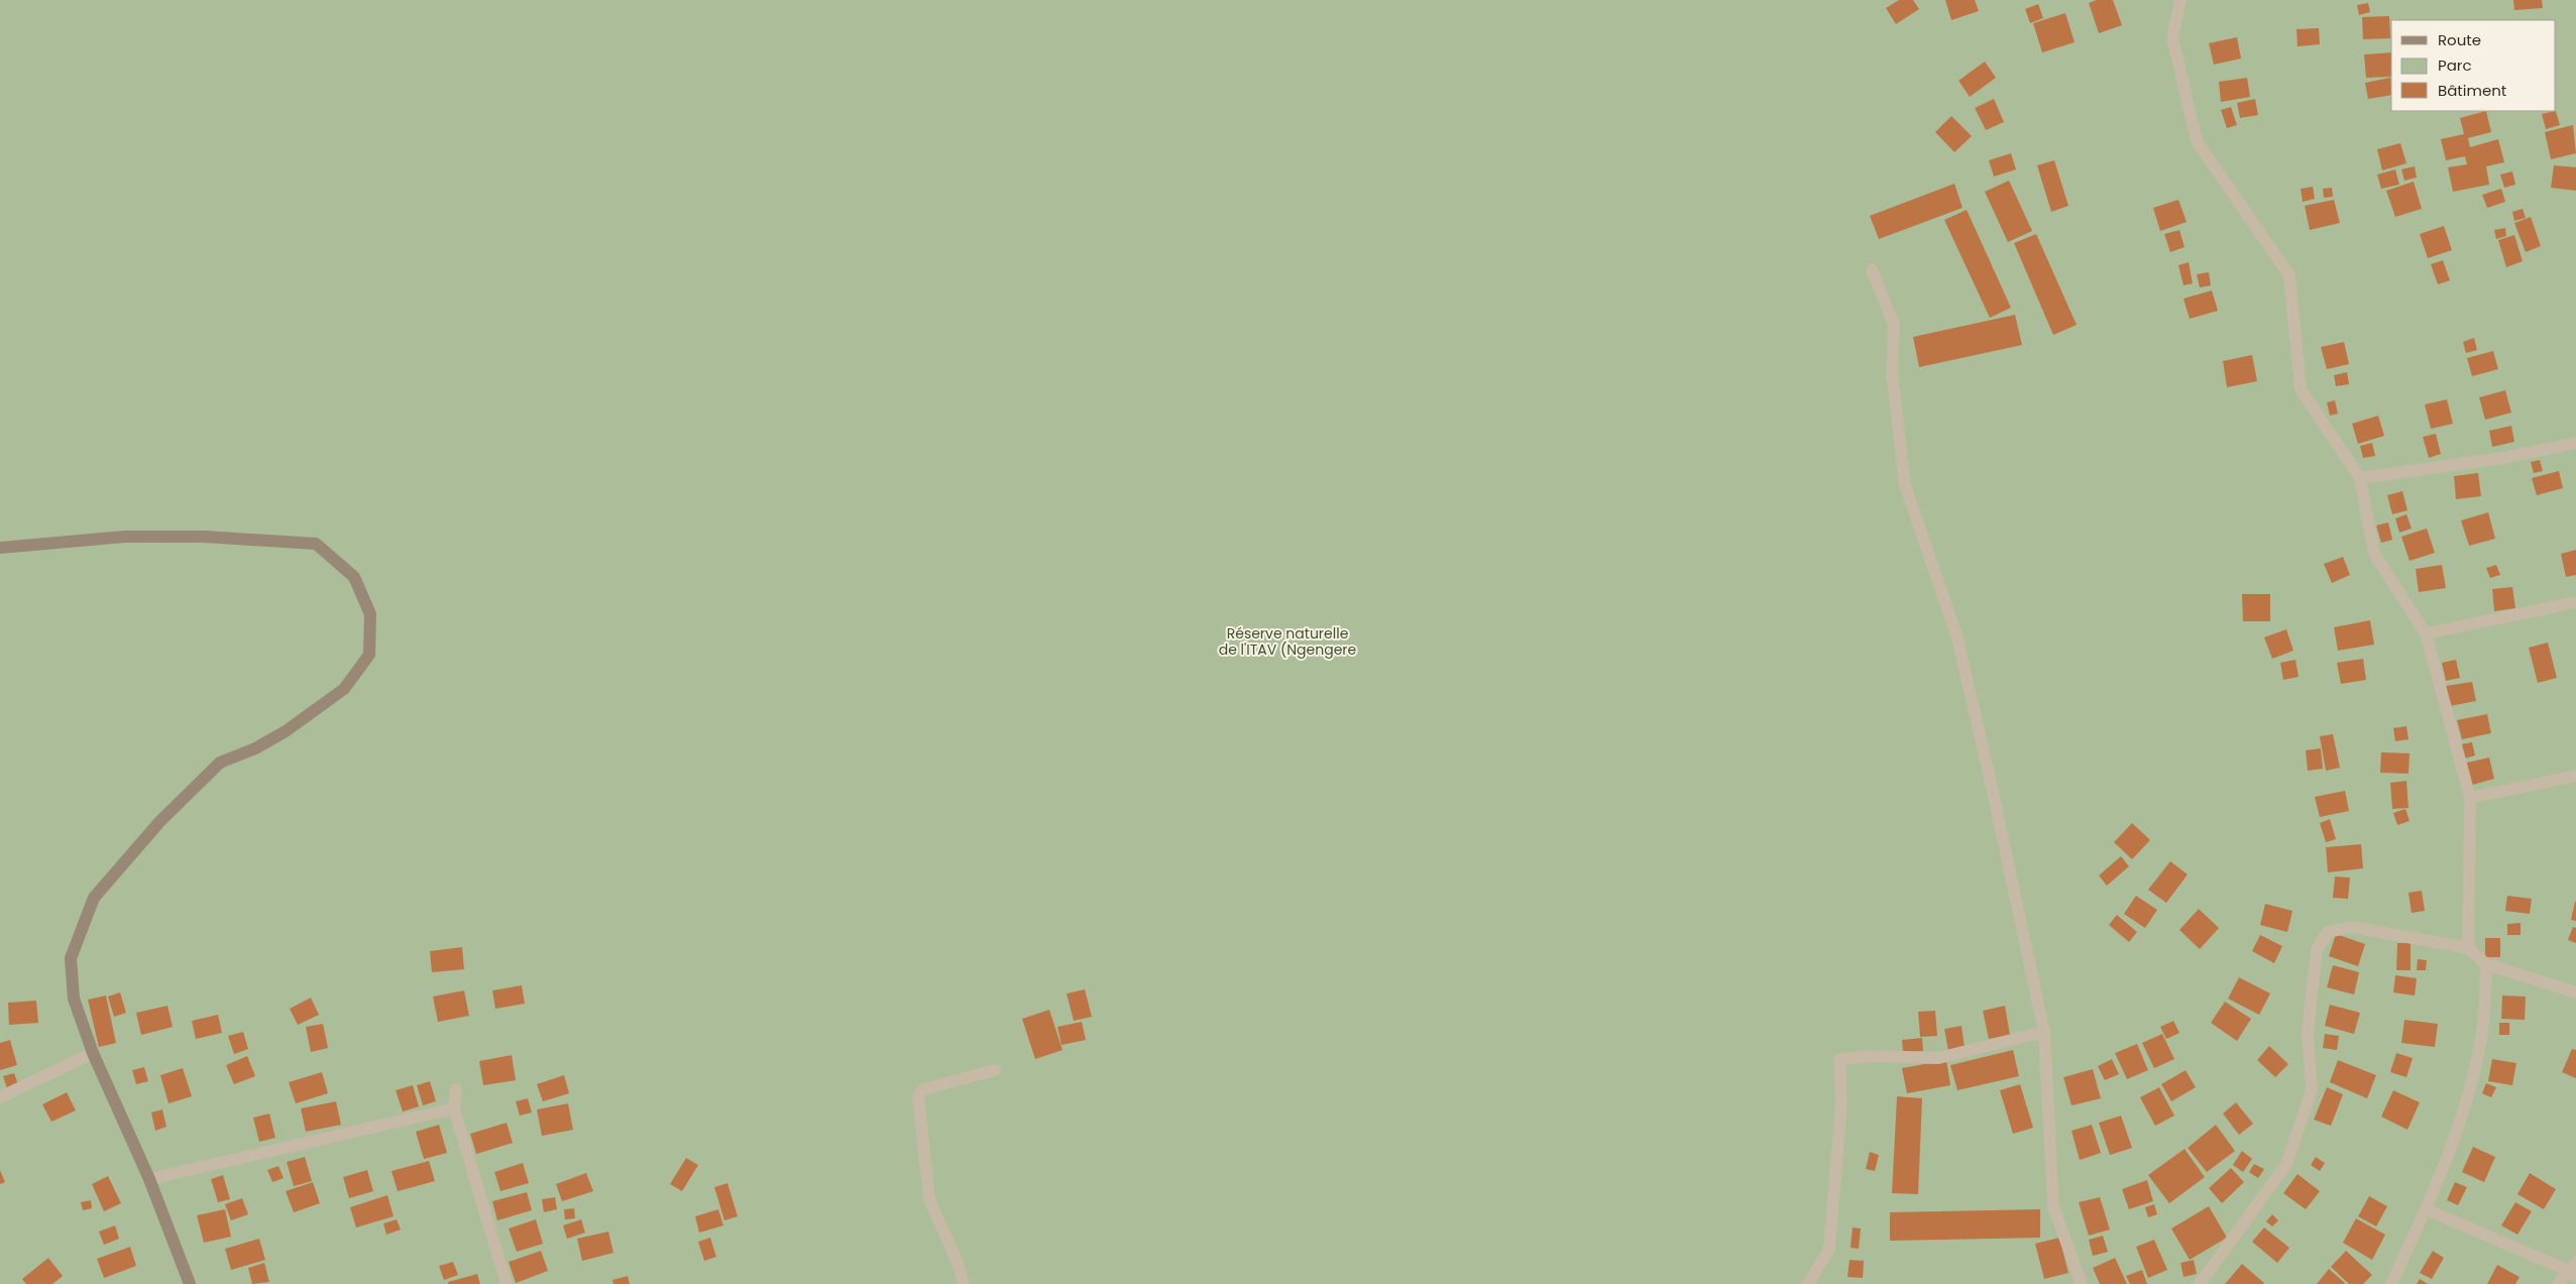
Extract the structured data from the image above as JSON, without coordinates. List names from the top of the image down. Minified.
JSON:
{"parks":["Réserve naturelle de l'ITAV (Ngengere"],"legend":["Route","Parc","Bâtiment"]}
